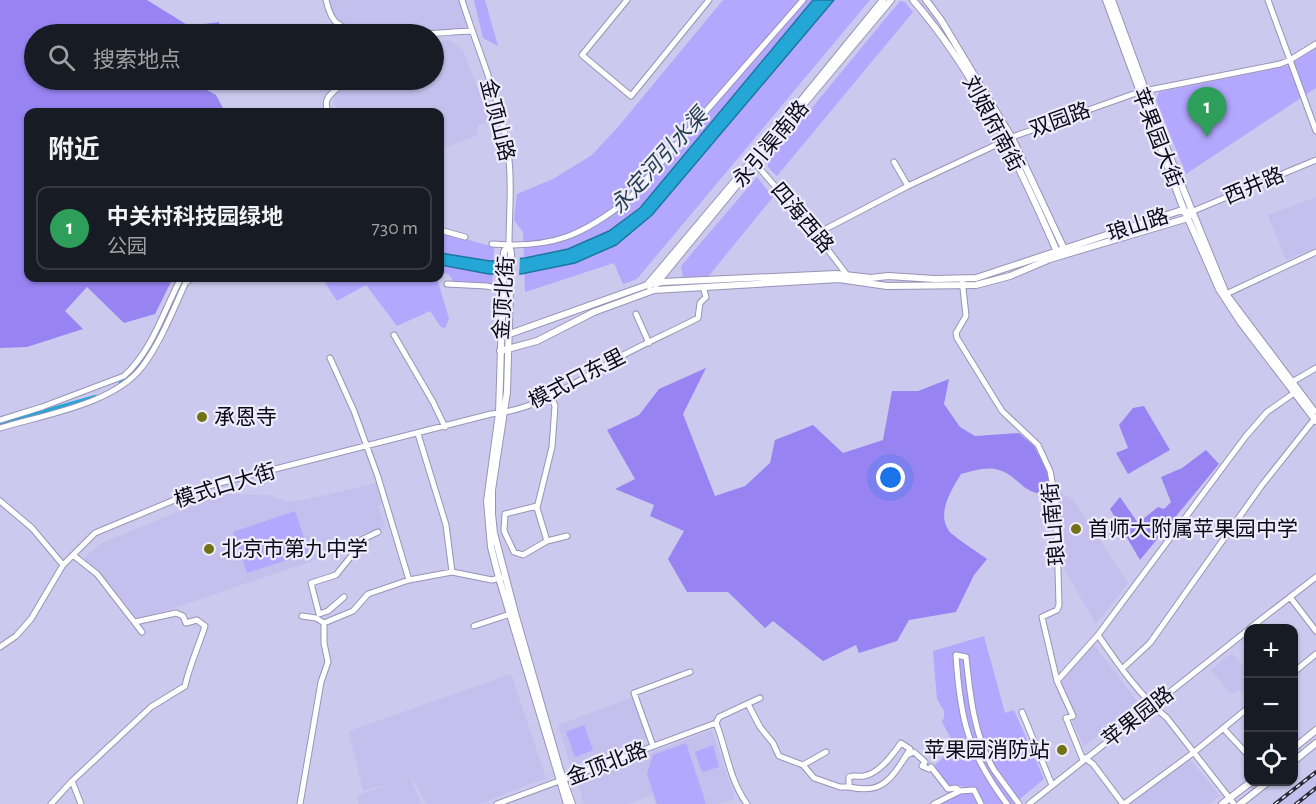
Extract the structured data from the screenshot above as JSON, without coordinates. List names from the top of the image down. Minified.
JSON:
{"streets":{"main road":["刘娘府南街","苹果园大街","永引渠南路","琅山路","金顶北街"],"street":["金顶山路","双园路","西井路","四海西路","模式口东里","模式口大街","琅山南街","苹果园路","金顶北路"]},"crossings":[["金顶山路","金顶北街"],["双园路","刘娘府南街"],["双园路","苹果园大街"],["双园路","四海西路"],["刘娘府南街","琅山路"],["苹果园大街","西井路"],["苹果园大街","琅山路"],["永引渠南路","四海西路"],["永引渠南路","琅山路"],["永引渠南路","金顶北街"],["西井路","琅山路"],["四海西路","琅山路"],["琅山路","模式口东里"],["琅山路","琅山南街"],["金顶北街","模式口东里"],["金顶北街","模式口大街"],["金顶北街","金顶北路"],["模式口东里","模式口大街"],["琅山南街","苹果园路"]],"water":["永定河引水渠"],"places":["承恩寺","首师大附属苹果园中学","北京市第九中学","苹果园消防站"],"page":{"search":"搜索地点","pins":"1","heading":"附近","list":[{"mark":"1","name":"中关村科技园绿地","note":"公园","value":"730 m"}],"map_buttons":["+","−"]}}
